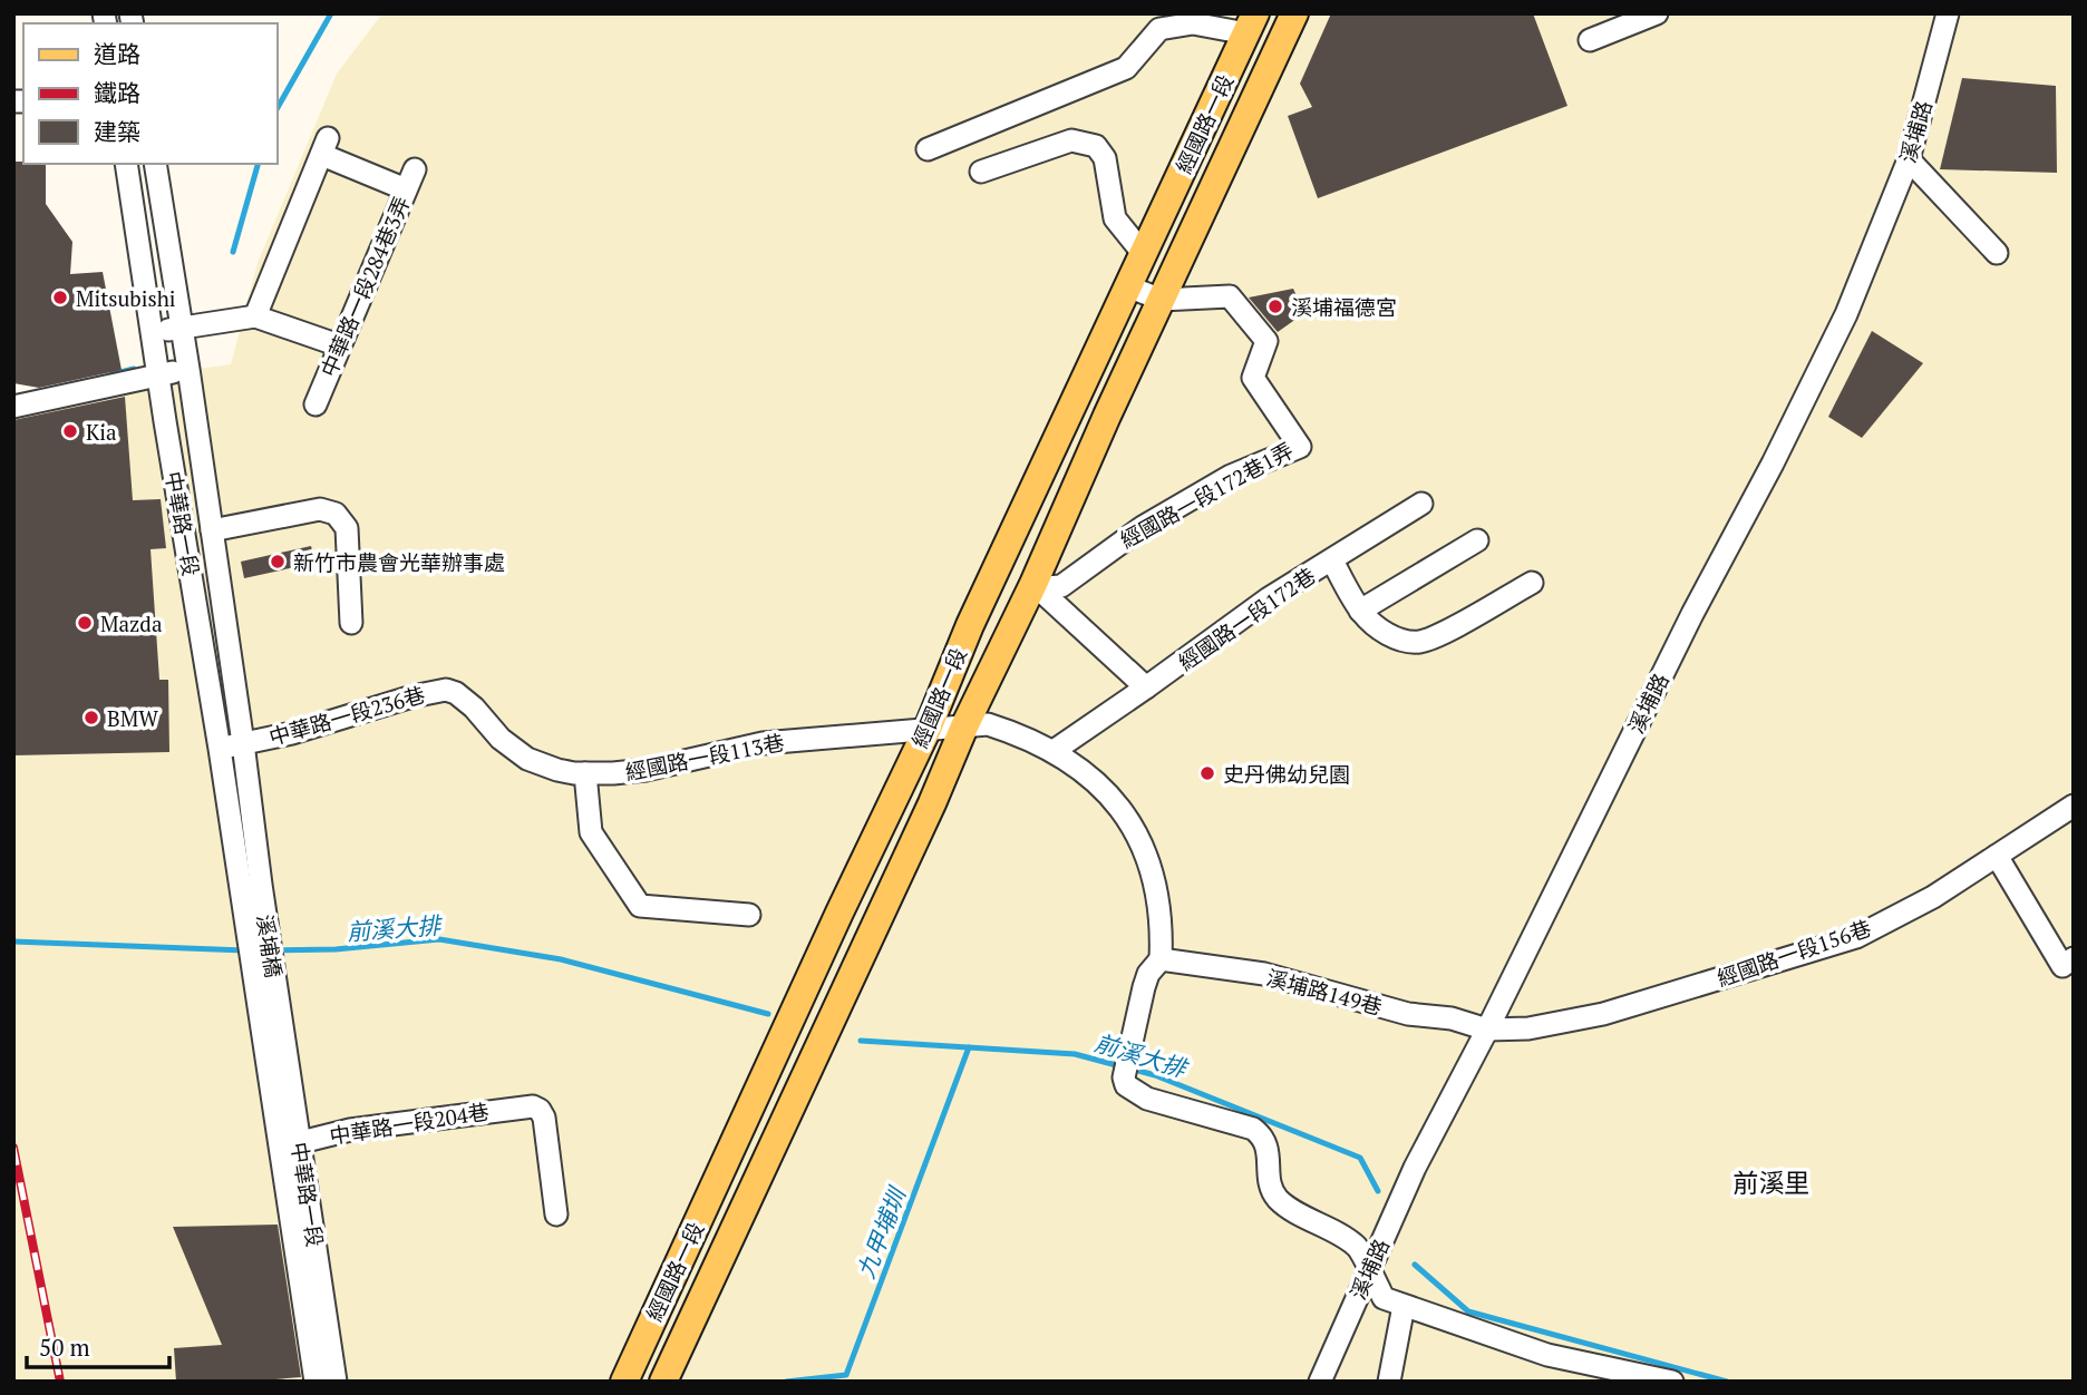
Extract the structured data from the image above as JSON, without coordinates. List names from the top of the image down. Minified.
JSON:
{"streets":{"main road":["經國路一段"],"street":["溪埔路","中華路一段284巷3弄","經國路一段172巷1弄","中華路一段","經國路一段172巷","中華路一段236巷","經國路一段113巷","溪埔橋","經國路一段156巷","溪埔路149巷","中華路一段204巷"]},"crossings":[["經國路一段","經國路一段172巷1弄"],["經國路一段","經國路一段113巷"],["溪埔路","經國路一段156巷"],["溪埔路","溪埔路149巷"],["中華路一段","中華路一段236巷"],["中華路一段","溪埔橋"],["中華路一段","中華路一段204巷"],["中華路一段236巷","經國路一段113巷"],["經國路一段156巷","溪埔路149巷"]],"districts":["前溪里"],"water":["前溪大排","九甲埔圳"],"places":["Mitsubishi","溪埔福德宮","Kia","新竹市農會光華辦事處","Mazda","BMW","史丹佛幼兒園"],"legend":["道路","鐵路","建築"],"scale_bar":"50 m"}
